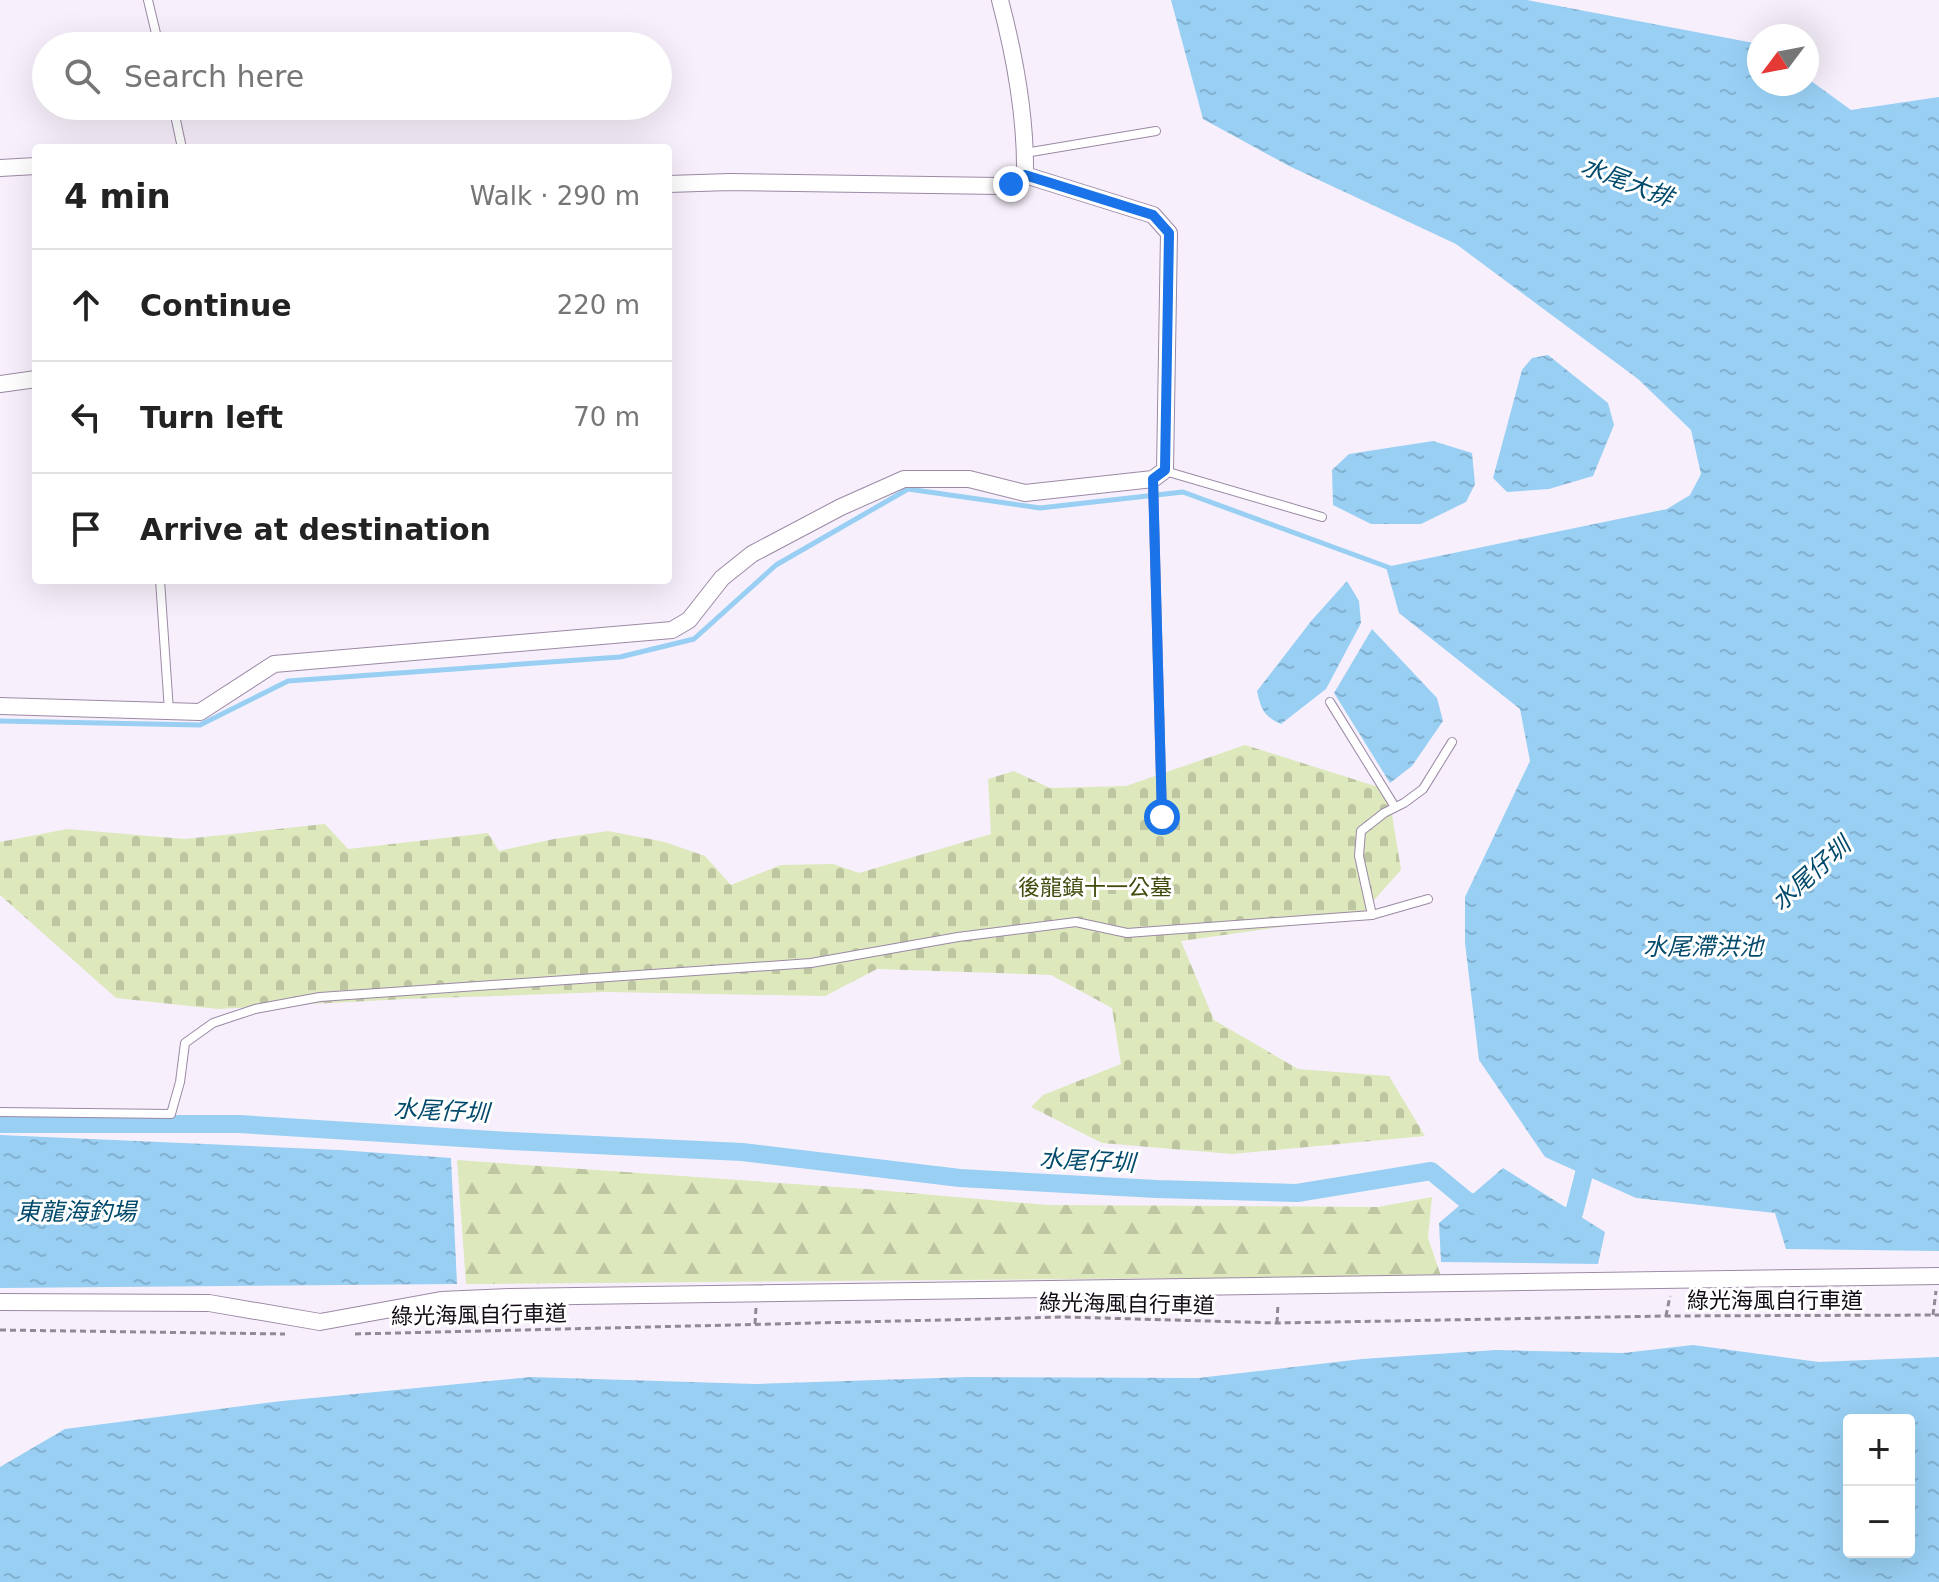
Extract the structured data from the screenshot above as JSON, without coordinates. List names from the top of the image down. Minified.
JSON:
{"streets":{"path":["綠光海風自行車道"]},"water":["水尾大排","水尾仔圳","水尾滯洪池","東龍海釣場"],"parks":["後龍鎮十一公墓"],"north":"bottom left","page":{"search":"Search here","heading":["4 min","Walk · 290 m"],"list":[["Continue","220 m"],["Turn left","70 m"],"Arrive at destination"],"map_buttons":["+","−"]}}
